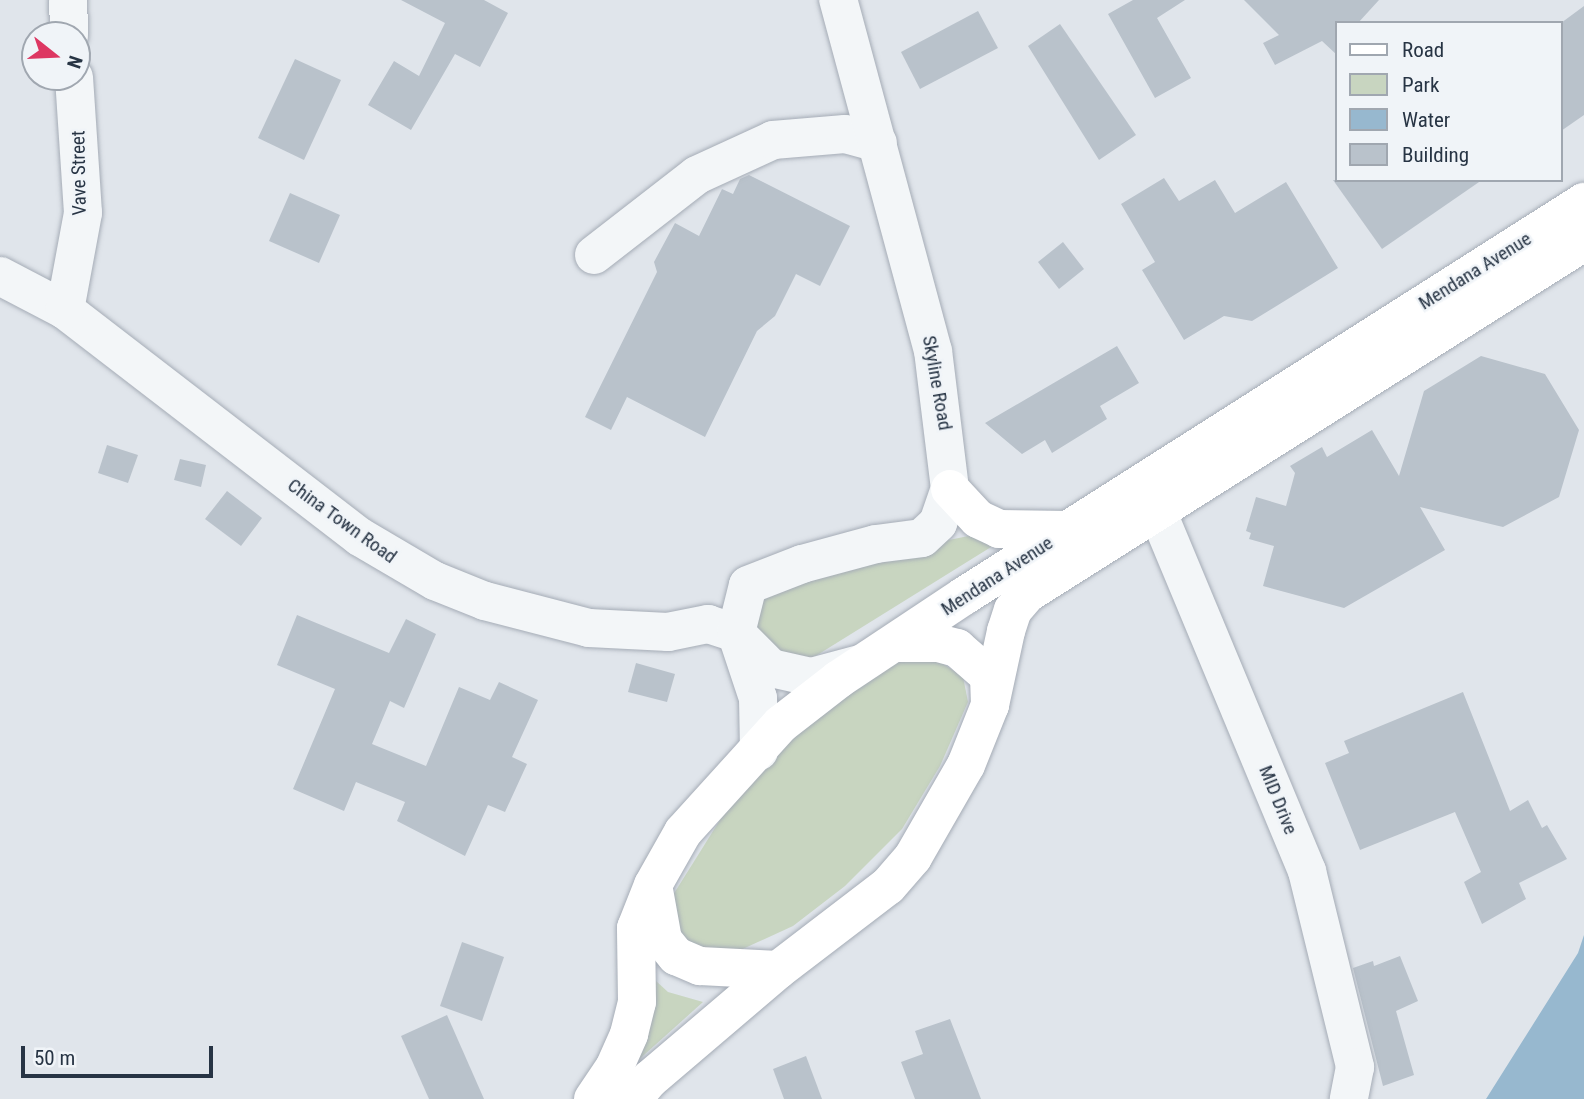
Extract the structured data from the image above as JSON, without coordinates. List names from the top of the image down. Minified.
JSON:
{"streets":{"main road":["Mendana Avenue"],"street":["Vave Street","Skyline Road","China Town Road","MID Drive"]},"crossings":[["Vave Street","China Town Road"],["Mendana Avenue","MID Drive"],["Skyline Road","China Town Road"]],"legend":["Road","Park","Water","Building"],"scale_bar":"50 m","north":"right"}
